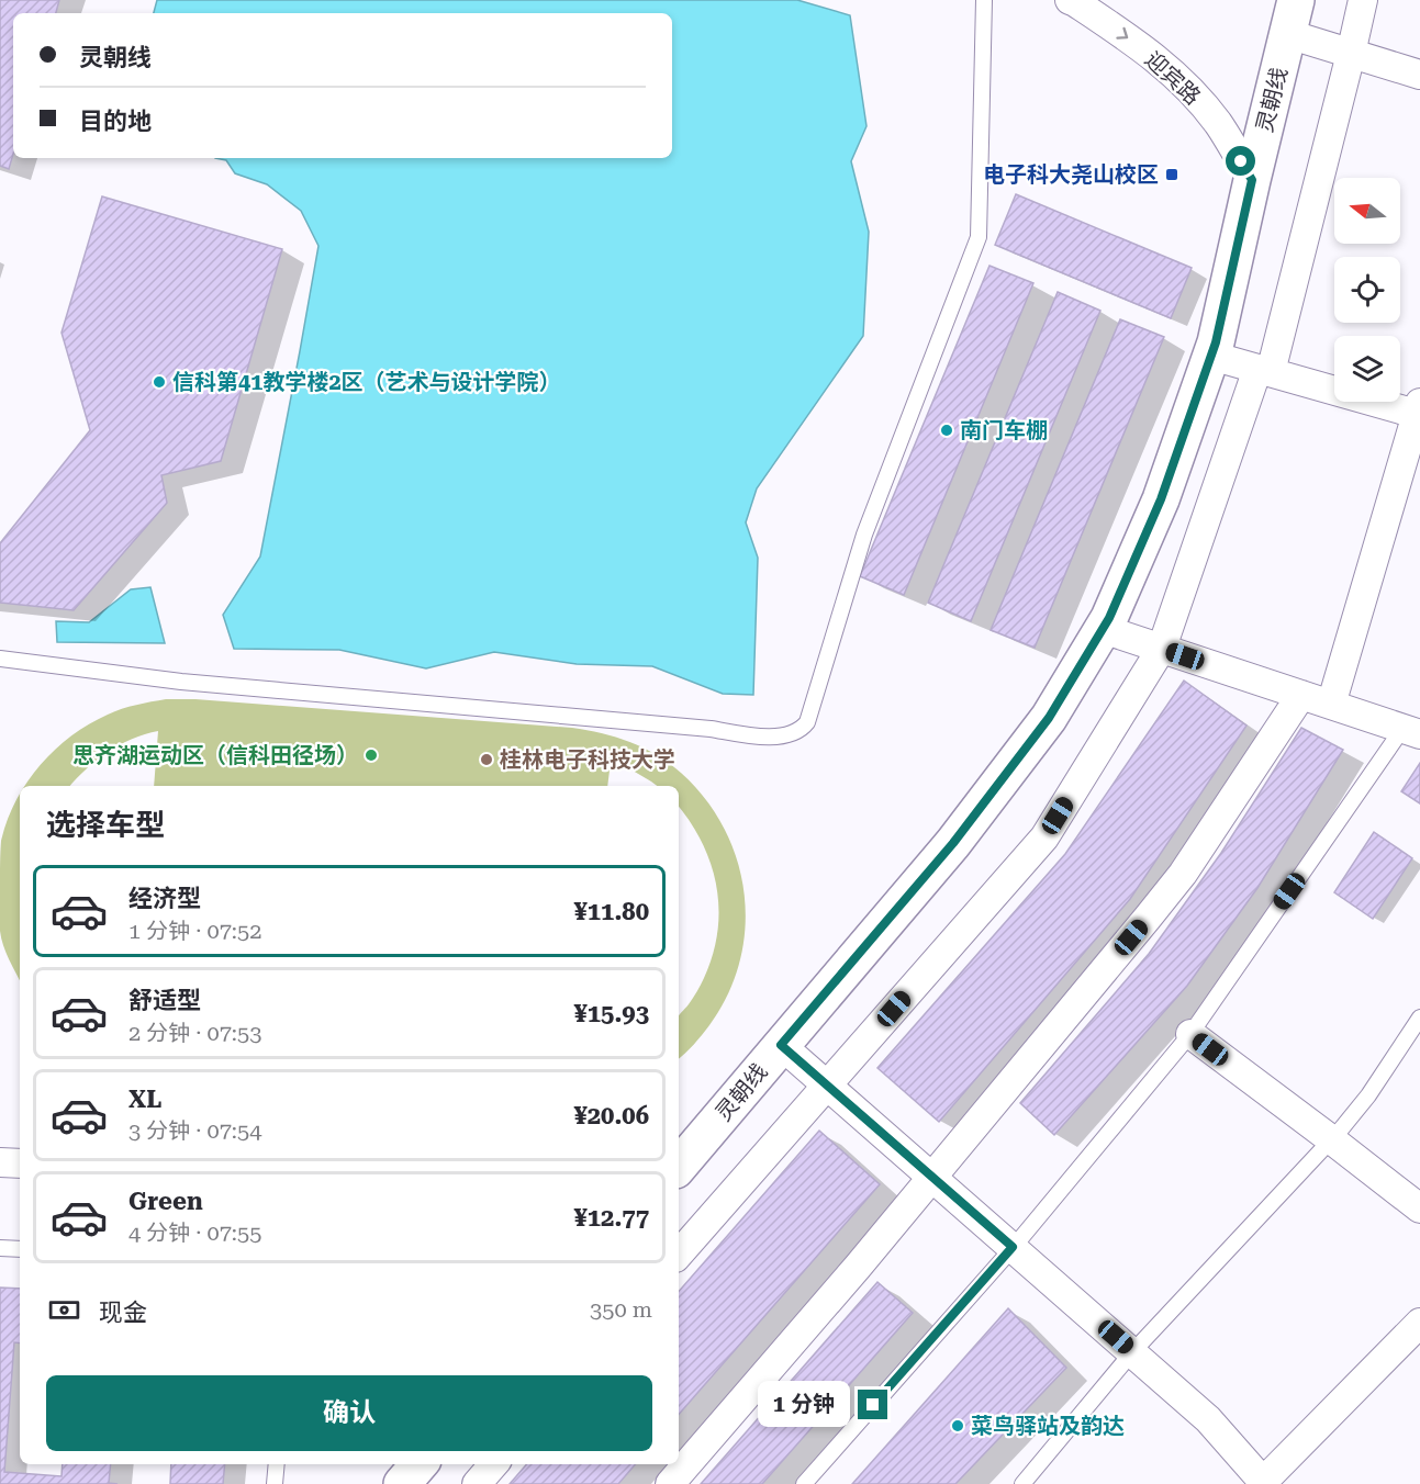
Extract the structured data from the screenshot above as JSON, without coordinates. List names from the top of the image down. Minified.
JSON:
{"streets":{"main road":["灵朝线"],"street":["迎宾路"]},"crossings":[["迎宾路","灵朝线"]],"one_way":["迎宾路"],"places":{"transit":["电子科大尧山校区"],"other":["信科第41教学楼2区（艺术与设计学院）","南门车棚","思齐湖运动区（信科田径场）","桂林电子科技大学","菜鸟驿站及韵达"]},"north":"left","page":{"banner":["灵朝线","目的地"],"heading":"选择车型","list":[{"name":"经济型","note":"1 分钟 · 07:52","value":"¥11.80"},{"name":"舒适型","note":"2 分钟 · 07:53","value":"¥15.93"},{"name":"XL","note":"3 分钟 · 07:54","value":"¥20.06"},{"name":"Green","note":"4 分钟 · 07:55","value":"¥12.77"}],"pay":["现金","350 m"],"buttons":"确认","bubble":"1 分钟"}}
